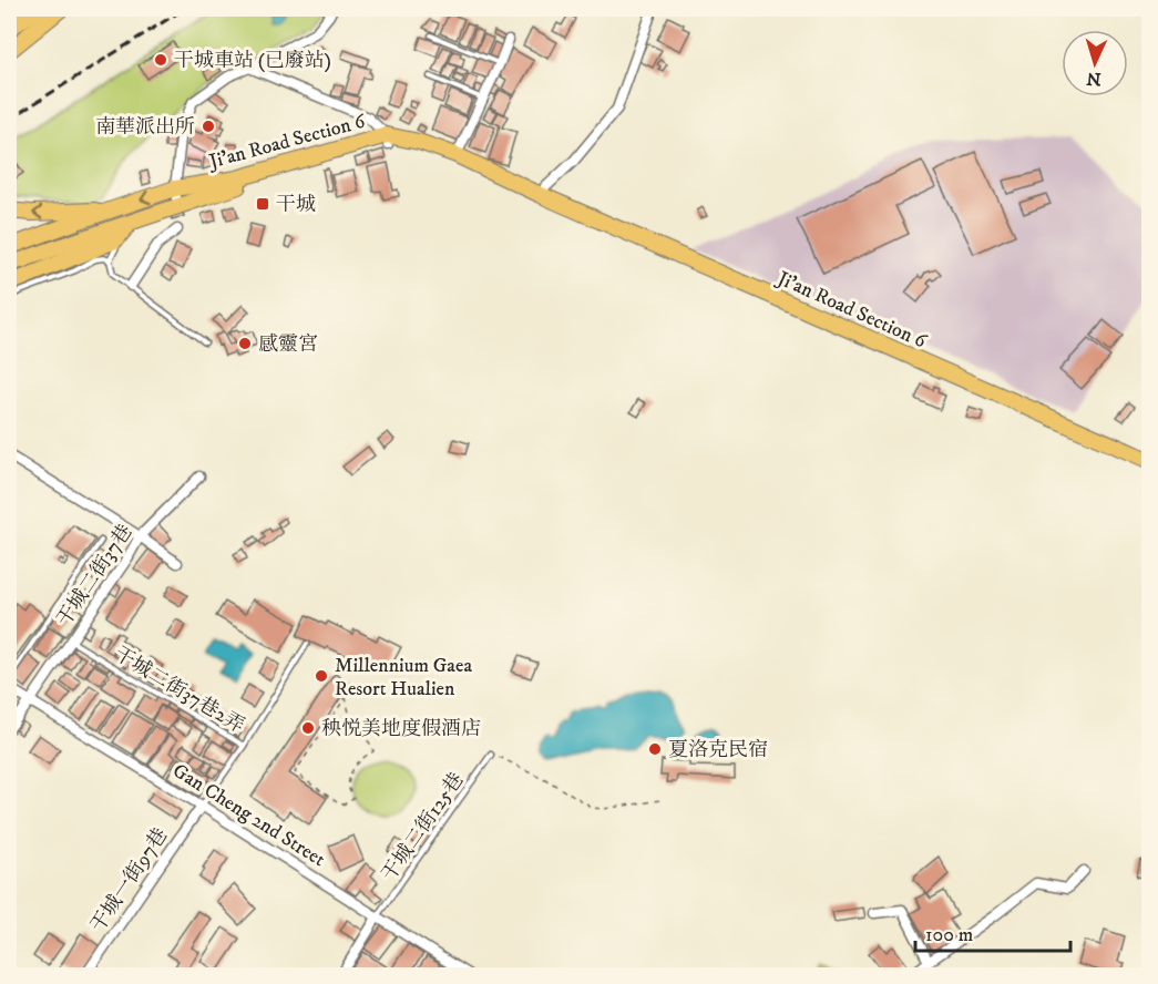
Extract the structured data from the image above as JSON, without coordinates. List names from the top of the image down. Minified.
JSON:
{"streets":{"main road":["Ji’an Road Section 6"],"street":["干城二街37巷","Gan Cheng 2nd Street","干城一街97巷"],"lane":["干城二街37巷2弄","干城二街125巷"]},"crossings":[["干城二街37巷","干城二街37巷2弄"],["干城二街37巷","Gan Cheng 2nd Street"],["干城二街37巷2弄","Gan Cheng 2nd Street"],["干城二街37巷2弄","干城一街97巷"],["Gan Cheng 2nd Street","干城二街125巷"],["Gan Cheng 2nd Street","干城一街97巷"]],"places":{"other":["干城車站 (已廢站)","南華派出所","感靈宮","Millennium Gaea Resort Hualien","秧悦美地度假酒店","夏洛克民宿"],"transit":["干城"]},"scale_bar":"100 m","north":"bottom"}
